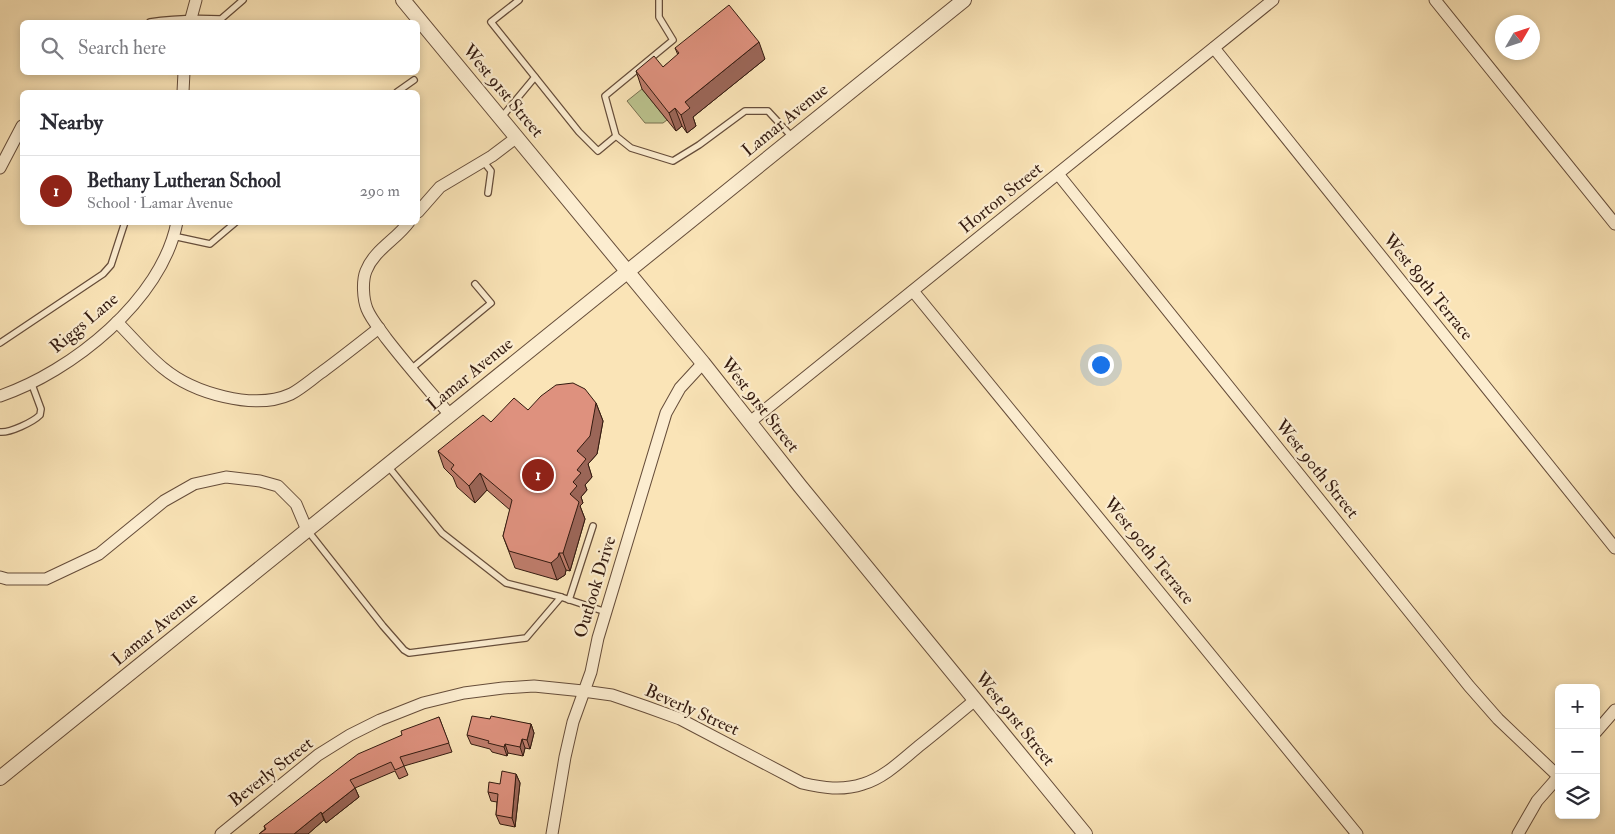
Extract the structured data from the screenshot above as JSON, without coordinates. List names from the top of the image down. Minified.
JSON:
{"streets":{"street":["West 91st Street","Lamar Avenue","Horton Street","West 89th Terrace","Riggs Lane","West 90th Street","West 90th Terrace","Outlook Drive","Beverly Street"]},"crossings":[["West 91st Street","Lamar Avenue"],["West 91st Street","Horton Street"],["West 91st Street","Outlook Drive"],["West 91st Street","Beverly Street"],["Horton Street","West 89th Terrace"],["Horton Street","West 90th Street"],["Horton Street","West 90th Terrace"],["Outlook Drive","Beverly Street"]],"north":"top right","page":{"search":"Search here","heading":"Nearby","list":[{"mark":"1","name":"Bethany Lutheran School","note":"School · Lamar Avenue","value":"290 m"}],"pins":"1","map_buttons":["+","−"]}}
